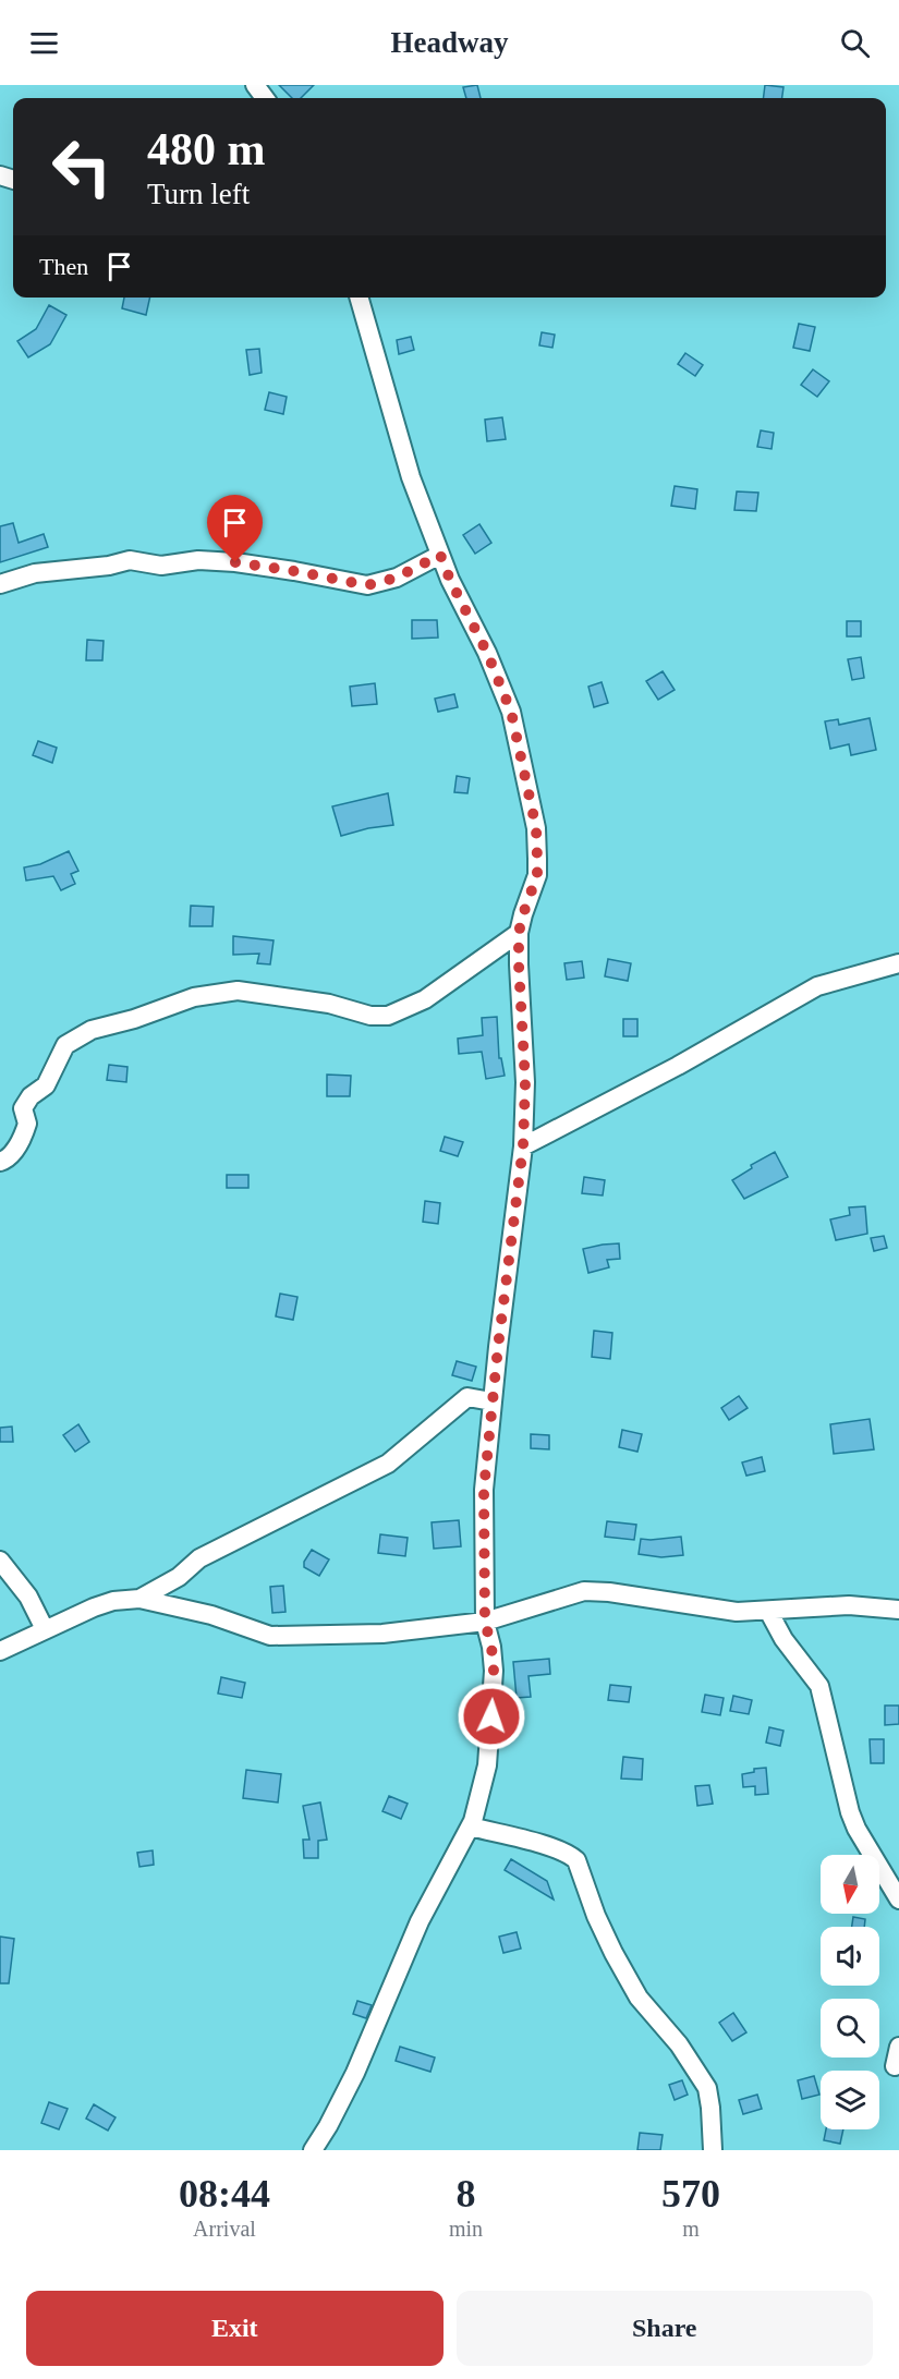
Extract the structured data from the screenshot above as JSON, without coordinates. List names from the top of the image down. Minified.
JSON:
{"north":"bottom","page":{"header":"Headway","turn":["480 m","Turn left"],"then":"Then","eta":["08:44","Arrival","8","min","570","m"],"buttons":["Exit","Share"]}}
